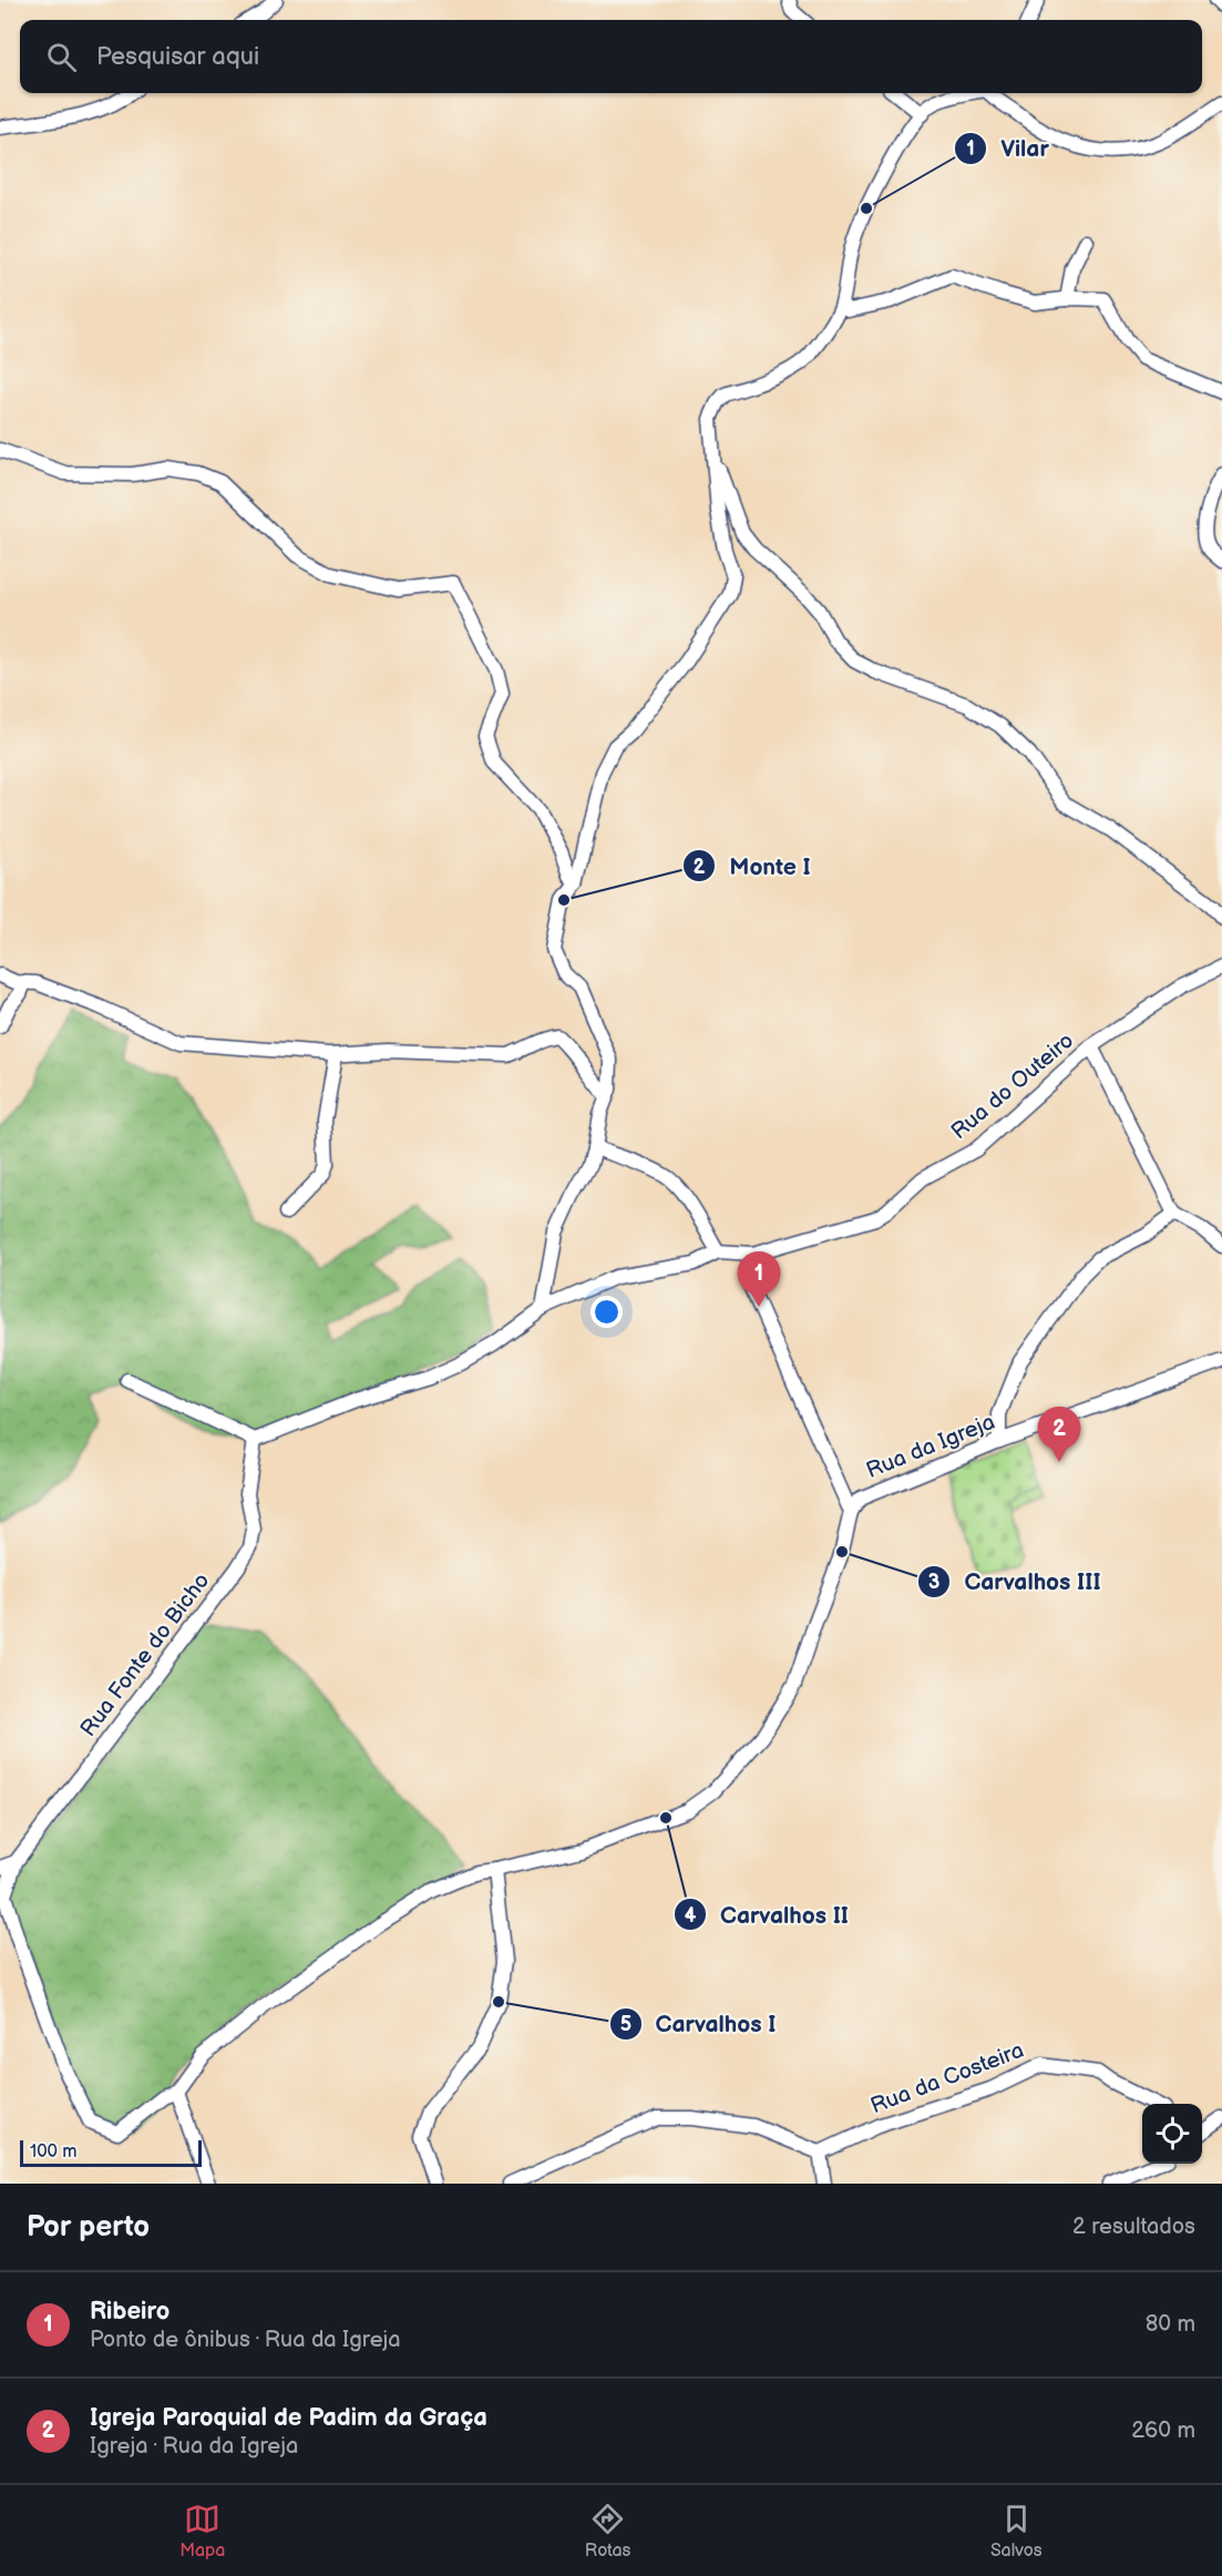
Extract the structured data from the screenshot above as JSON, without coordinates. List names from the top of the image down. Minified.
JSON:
{"streets":{"street":["Rua do Outeiro","Rua da Igreja","Rua Fonte do Bicho","Rua da Costeira"]},"crossings":[["Rua do Outeiro","Rua da Igreja"]],"places":["Vilar","Monte I","Carvalhos III","Carvalhos II","Carvalhos I"],"scale_bar":"100 m","page":{"search":"Pesquisar aqui","pins":["1","2"],"scale":"100 m","heading":["Por perto","2 resultados"],"list":[{"mark":"1","name":"Ribeiro","note":"Ponto de ônibus · Rua da Igreja","value":"80 m"},{"mark":"2","name":"Igreja Paroquial de Padim da Graça","note":"Igreja · Rua da Igreja","value":"260 m"}],"nav":["Mapa","Rotas","Salvos"]}}
